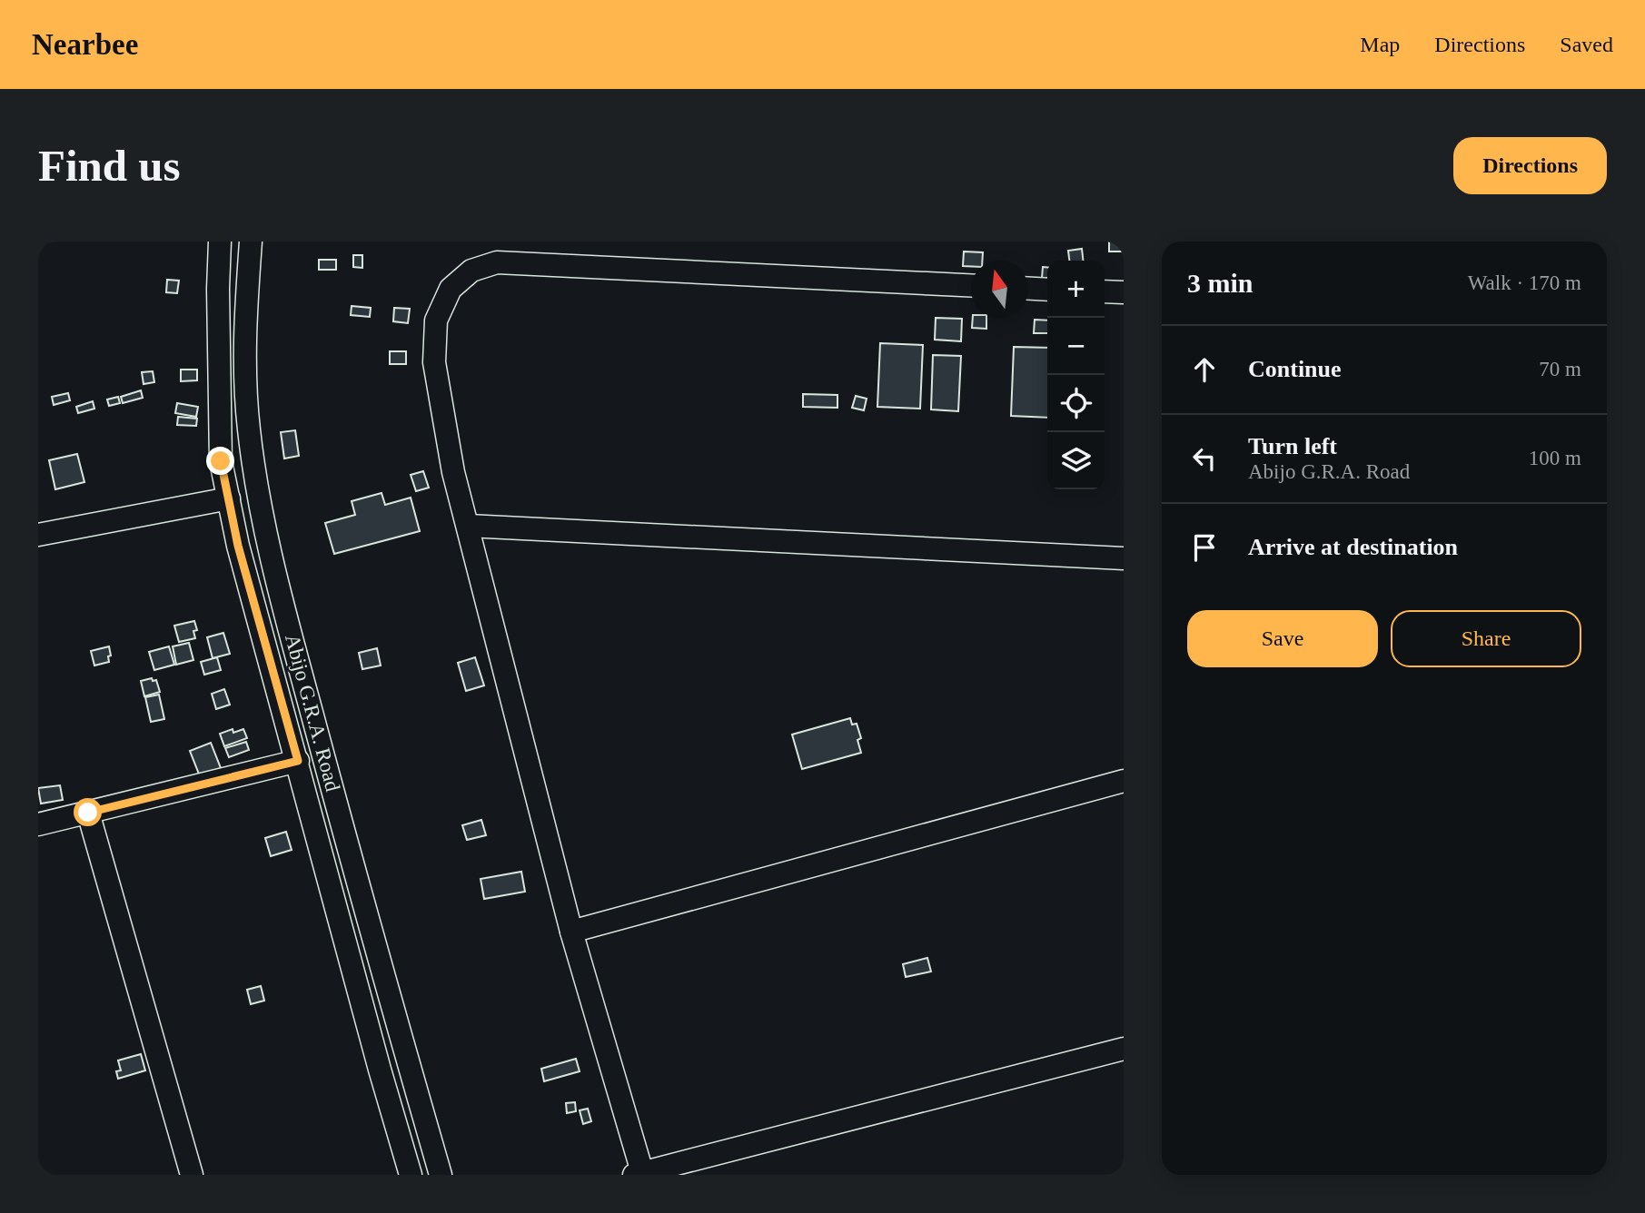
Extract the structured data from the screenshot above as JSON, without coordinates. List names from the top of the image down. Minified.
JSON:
{"streets":{"street":["Abijo G.R.A. Road"]},"north":"top","page":{"header":"Nearbee","nav":["Map","Directions","Saved"],"buttons":["Directions",["Save","Share"]],"title":"Find us","heading":["3 min","Walk · 170 m"],"map_buttons":["+","−"],"list":[["Continue","70 m"],["Turn left","Abijo G.R.A. Road","100 m"],"Arrive at destination"]}}
